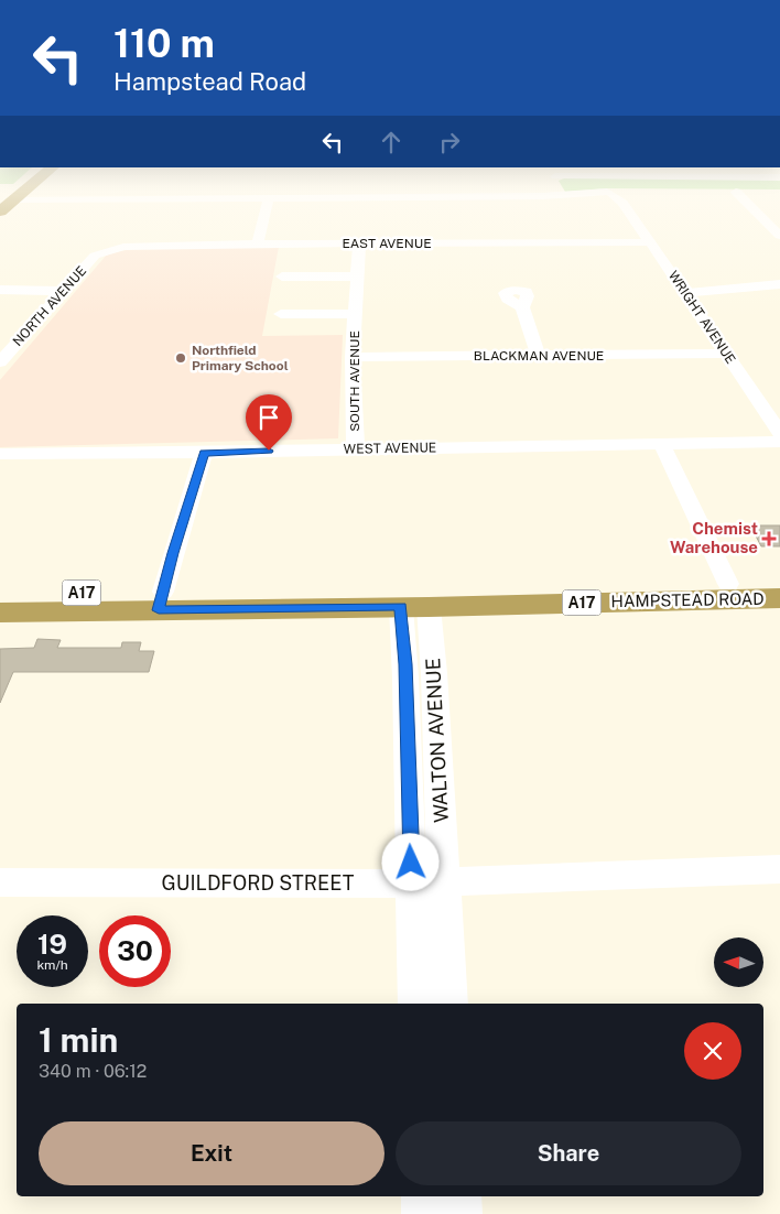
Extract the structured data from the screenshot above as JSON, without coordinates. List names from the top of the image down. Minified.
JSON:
{"streets":{"highway":["A17","HAMPSTEAD ROAD"],"street":["EAST AVENUE","NORTH AVENUE","WRIGHT AVENUE","BLACKMAN AVENUE","SOUTH AVENUE","WEST AVENUE","WALTON AVENUE","GUILDFORD STREET"]},"crossings":[["EAST AVENUE","NORTH AVENUE"],["EAST AVENUE","WRIGHT AVENUE"],["EAST AVENUE","SOUTH AVENUE"],["WRIGHT AVENUE","BLACKMAN AVENUE"],["BLACKMAN AVENUE","SOUTH AVENUE"],["SOUTH AVENUE","WEST AVENUE"],["HAMPSTEAD ROAD","WALTON AVENUE"],["WALTON AVENUE","GUILDFORD STREET"]],"places":{"other":["Northfield Primary School"],"health":["Chemist Warehouse"]},"north":"left","page":{"turn":["110 m","Hampstead Road"],"speed":"19 km/h","limit":"30","heading":["1 min","340 m · 06:12"],"buttons":["Exit","Share"]}}
